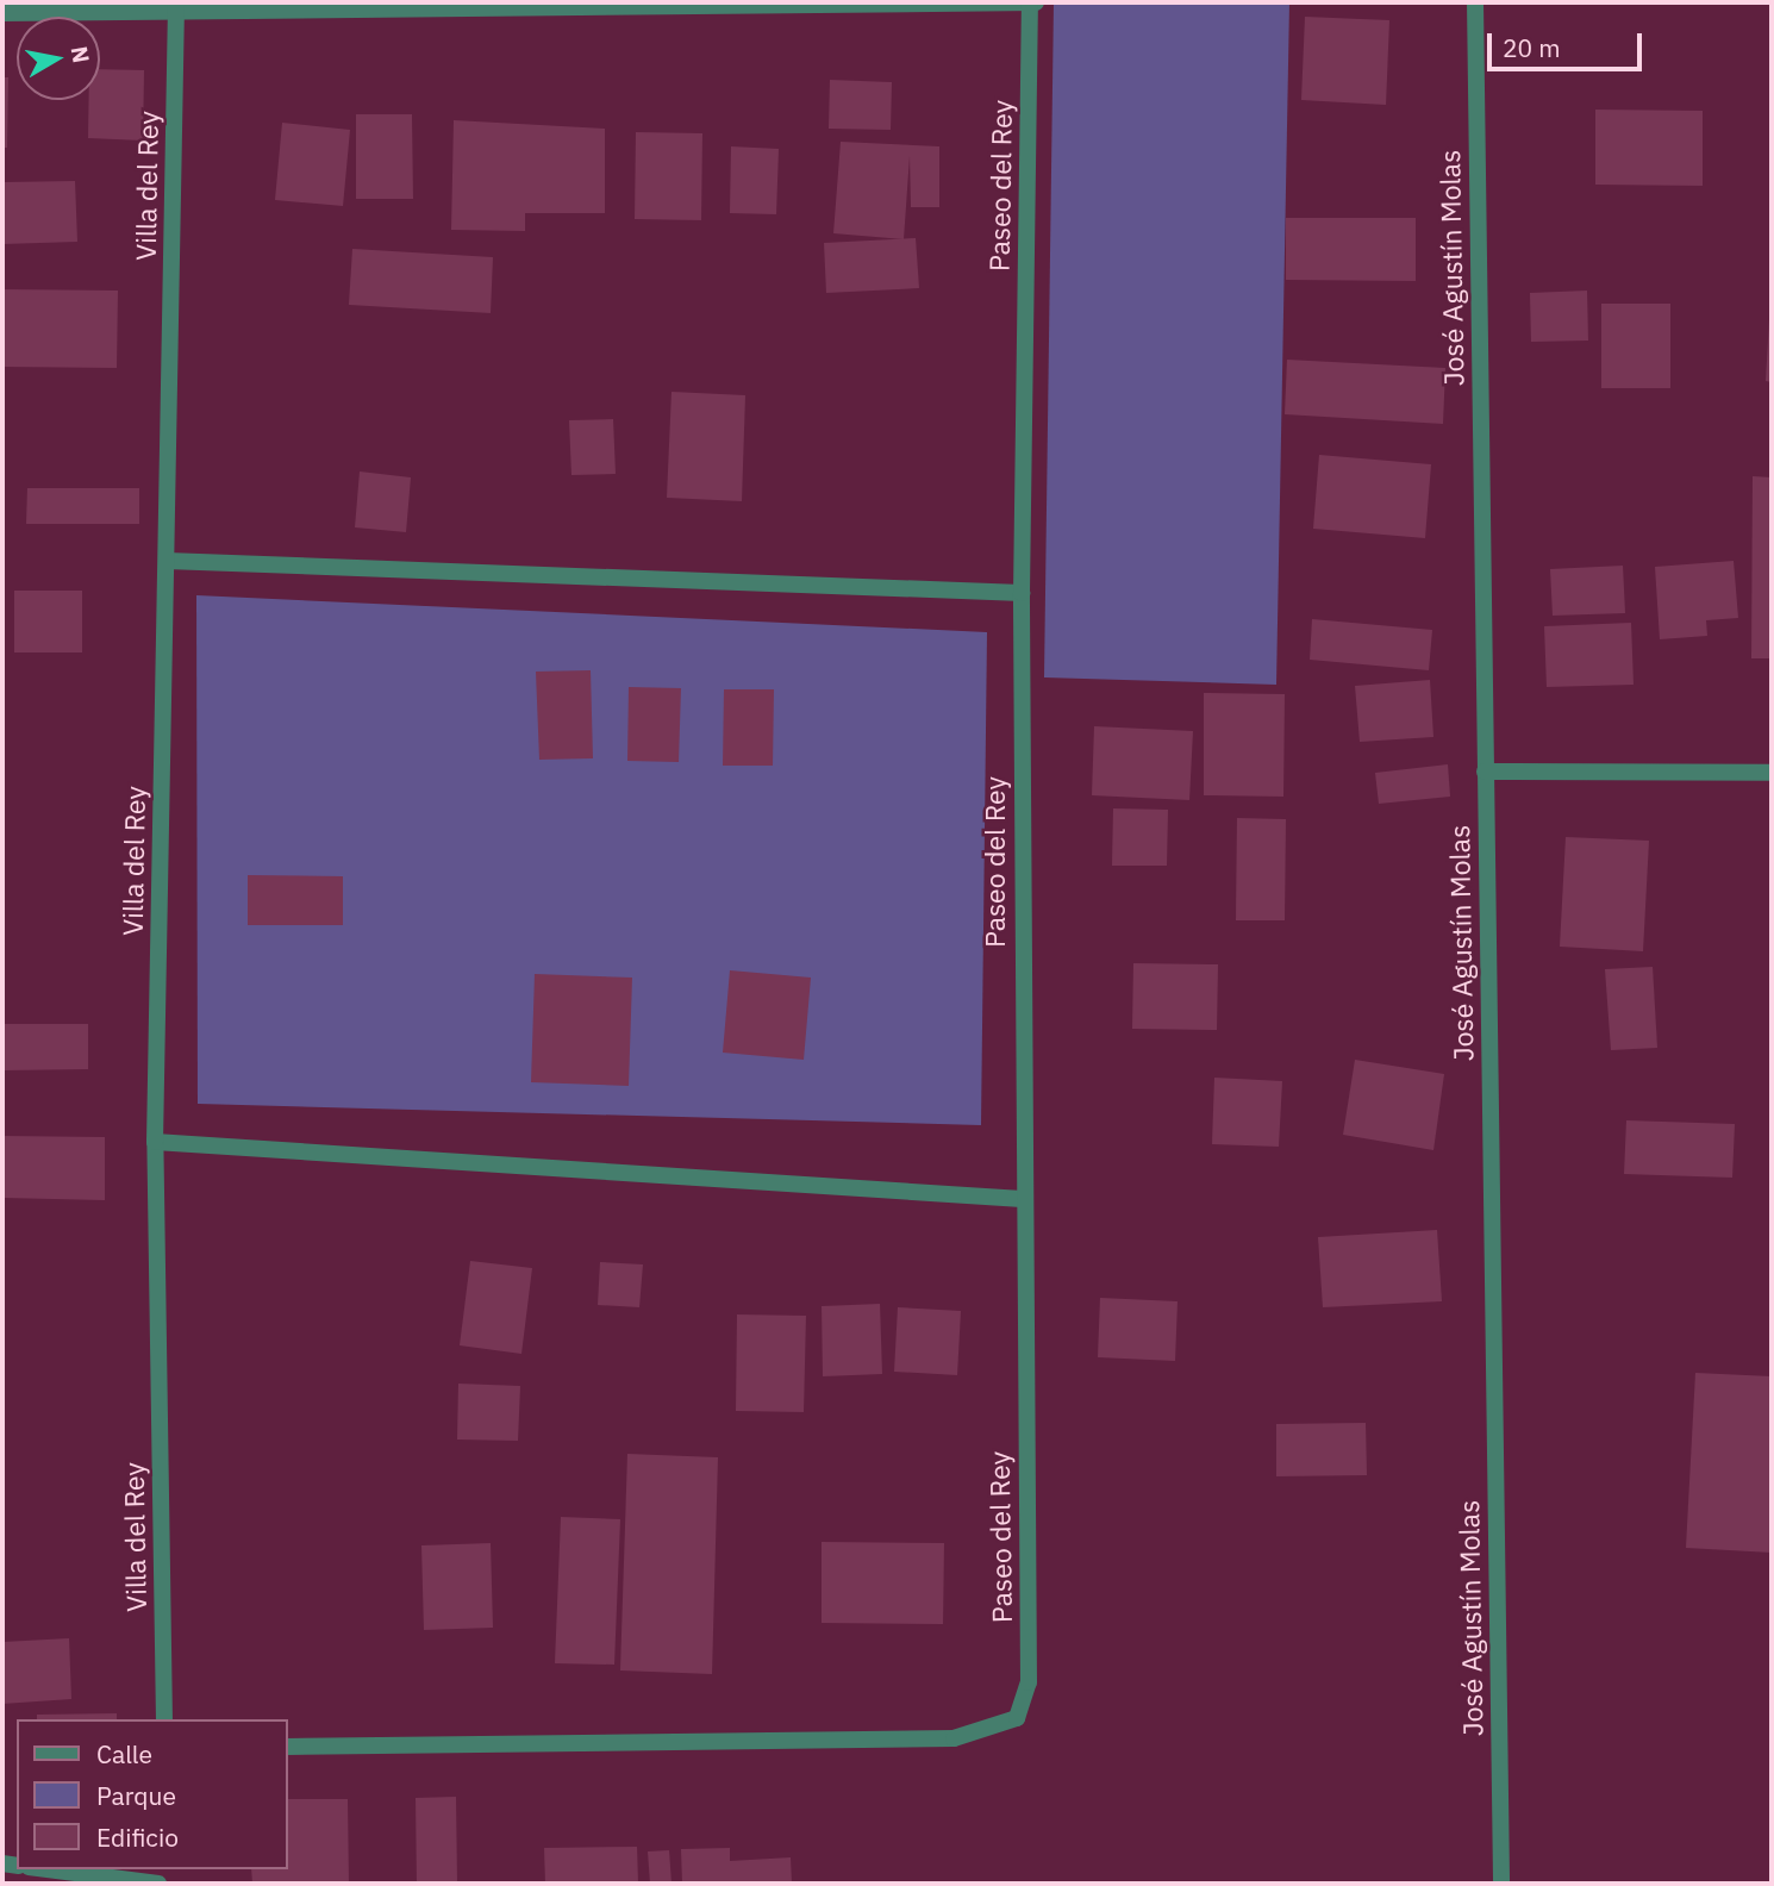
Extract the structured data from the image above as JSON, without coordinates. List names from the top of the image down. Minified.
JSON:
{"streets":{"street":["Villa del Rey","Paseo del Rey","José Agustín Molas"]},"legend":["Calle","Parque","Edificio"],"scale_bar":"20 m","north":"right"}
